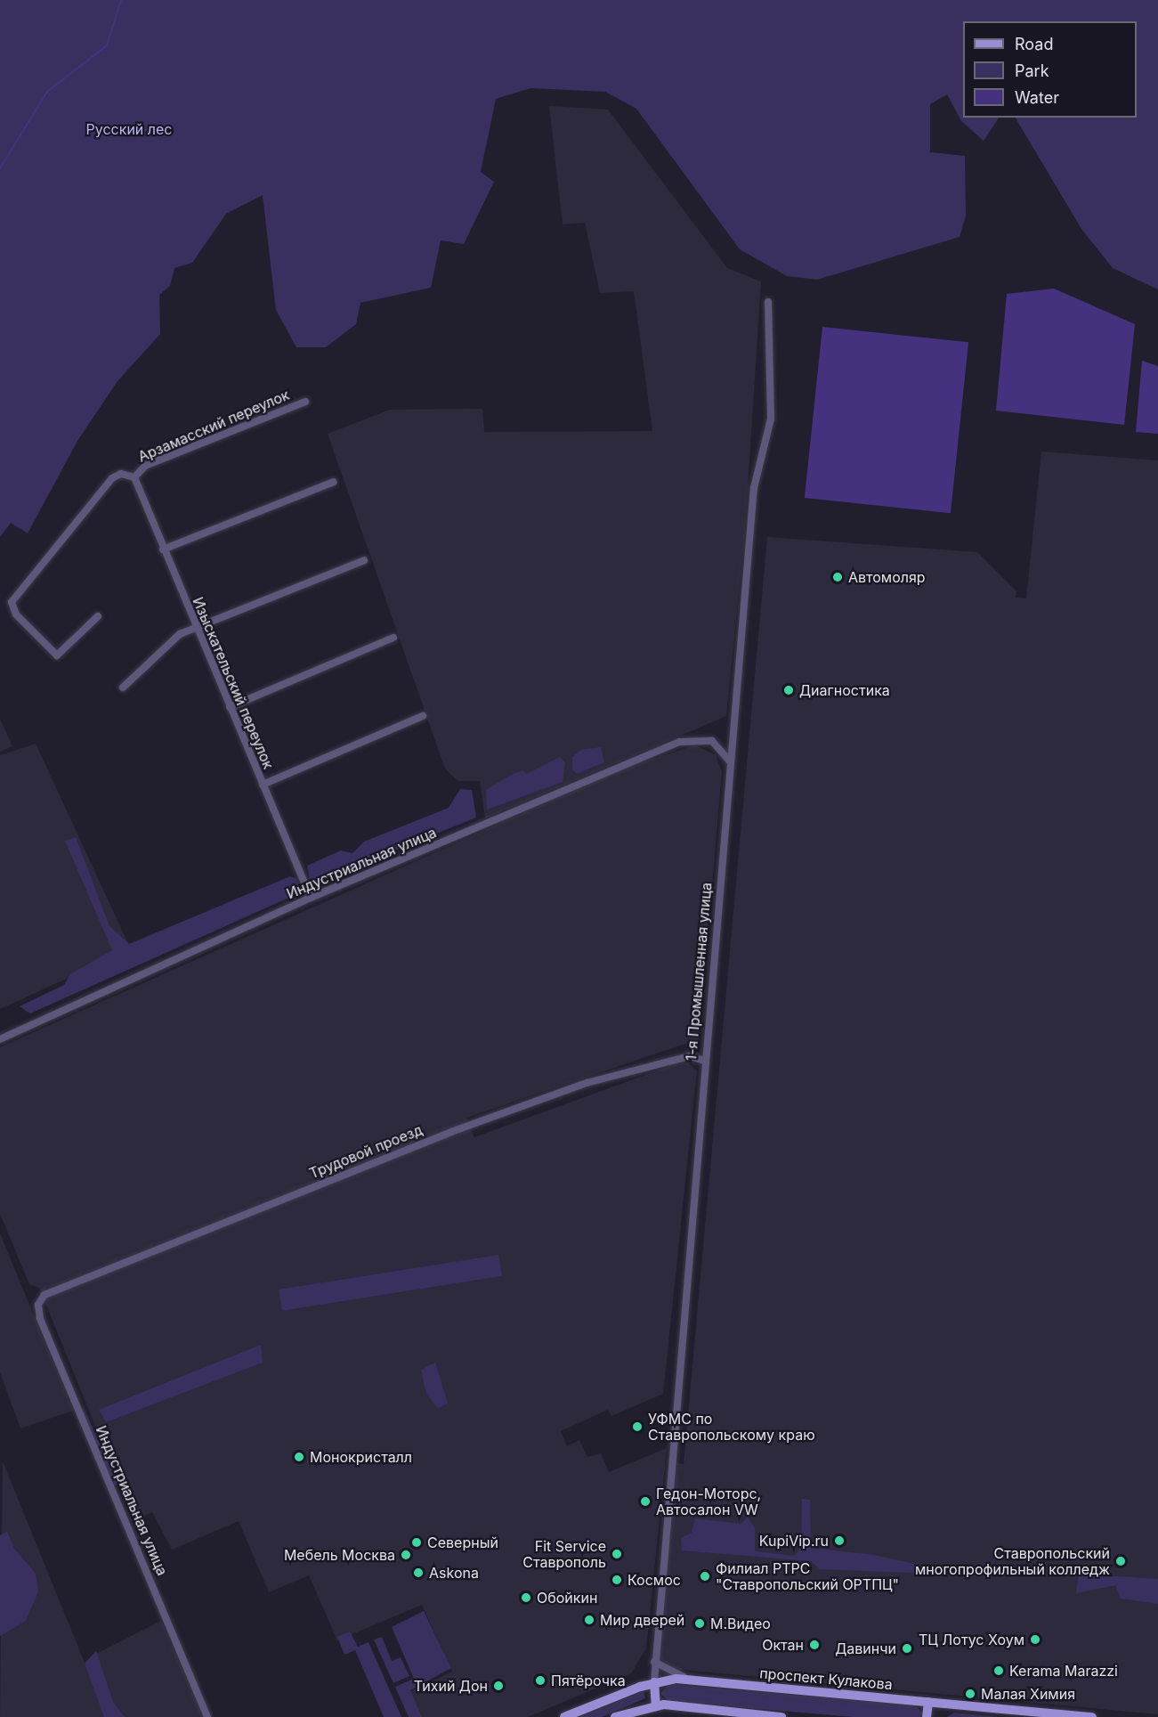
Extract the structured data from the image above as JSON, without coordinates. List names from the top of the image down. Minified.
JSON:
{"streets":{"main road":["проспект Кулакова"],"street":["Арзамасский переулок","Изыскательский переулок","Индустриальная улица","1-я Промышленная улица","Трудовой проезд"]},"crossings":[["Арзамасский переулок","Изыскательский переулок"],["Изыскательский переулок","Индустриальная улица"],["Индустриальная улица","1-я Промышленная улица"],["Индустриальная улица","Трудовой проезд"],["1-я Промышленная улица","Трудовой проезд"],["1-я Промышленная улица","проспект Кулакова"]],"parks":["Русский лес"],"places":["Автомоляр","Диагностика","УФМС по Ставропольскому краю","Монокристалл","Гедон-Моторс, Автосалон VW","KupiVip.ru","Северный","Fit Service Ставрополь","Мебель Москва","Ставропольский многопрофильный колледж","Askona","Филиал РТРС \"Ставропольский ОРТПЦ\"","Космос","Обойкин","Мир дверей","М.Видео","ТЦ Лотус Хоум","Октан","Давинчи","Kerama Marazzi","Пятёрочка","Тихий Дон","Малая Химия"],"legend":["Road","Park","Water"]}
